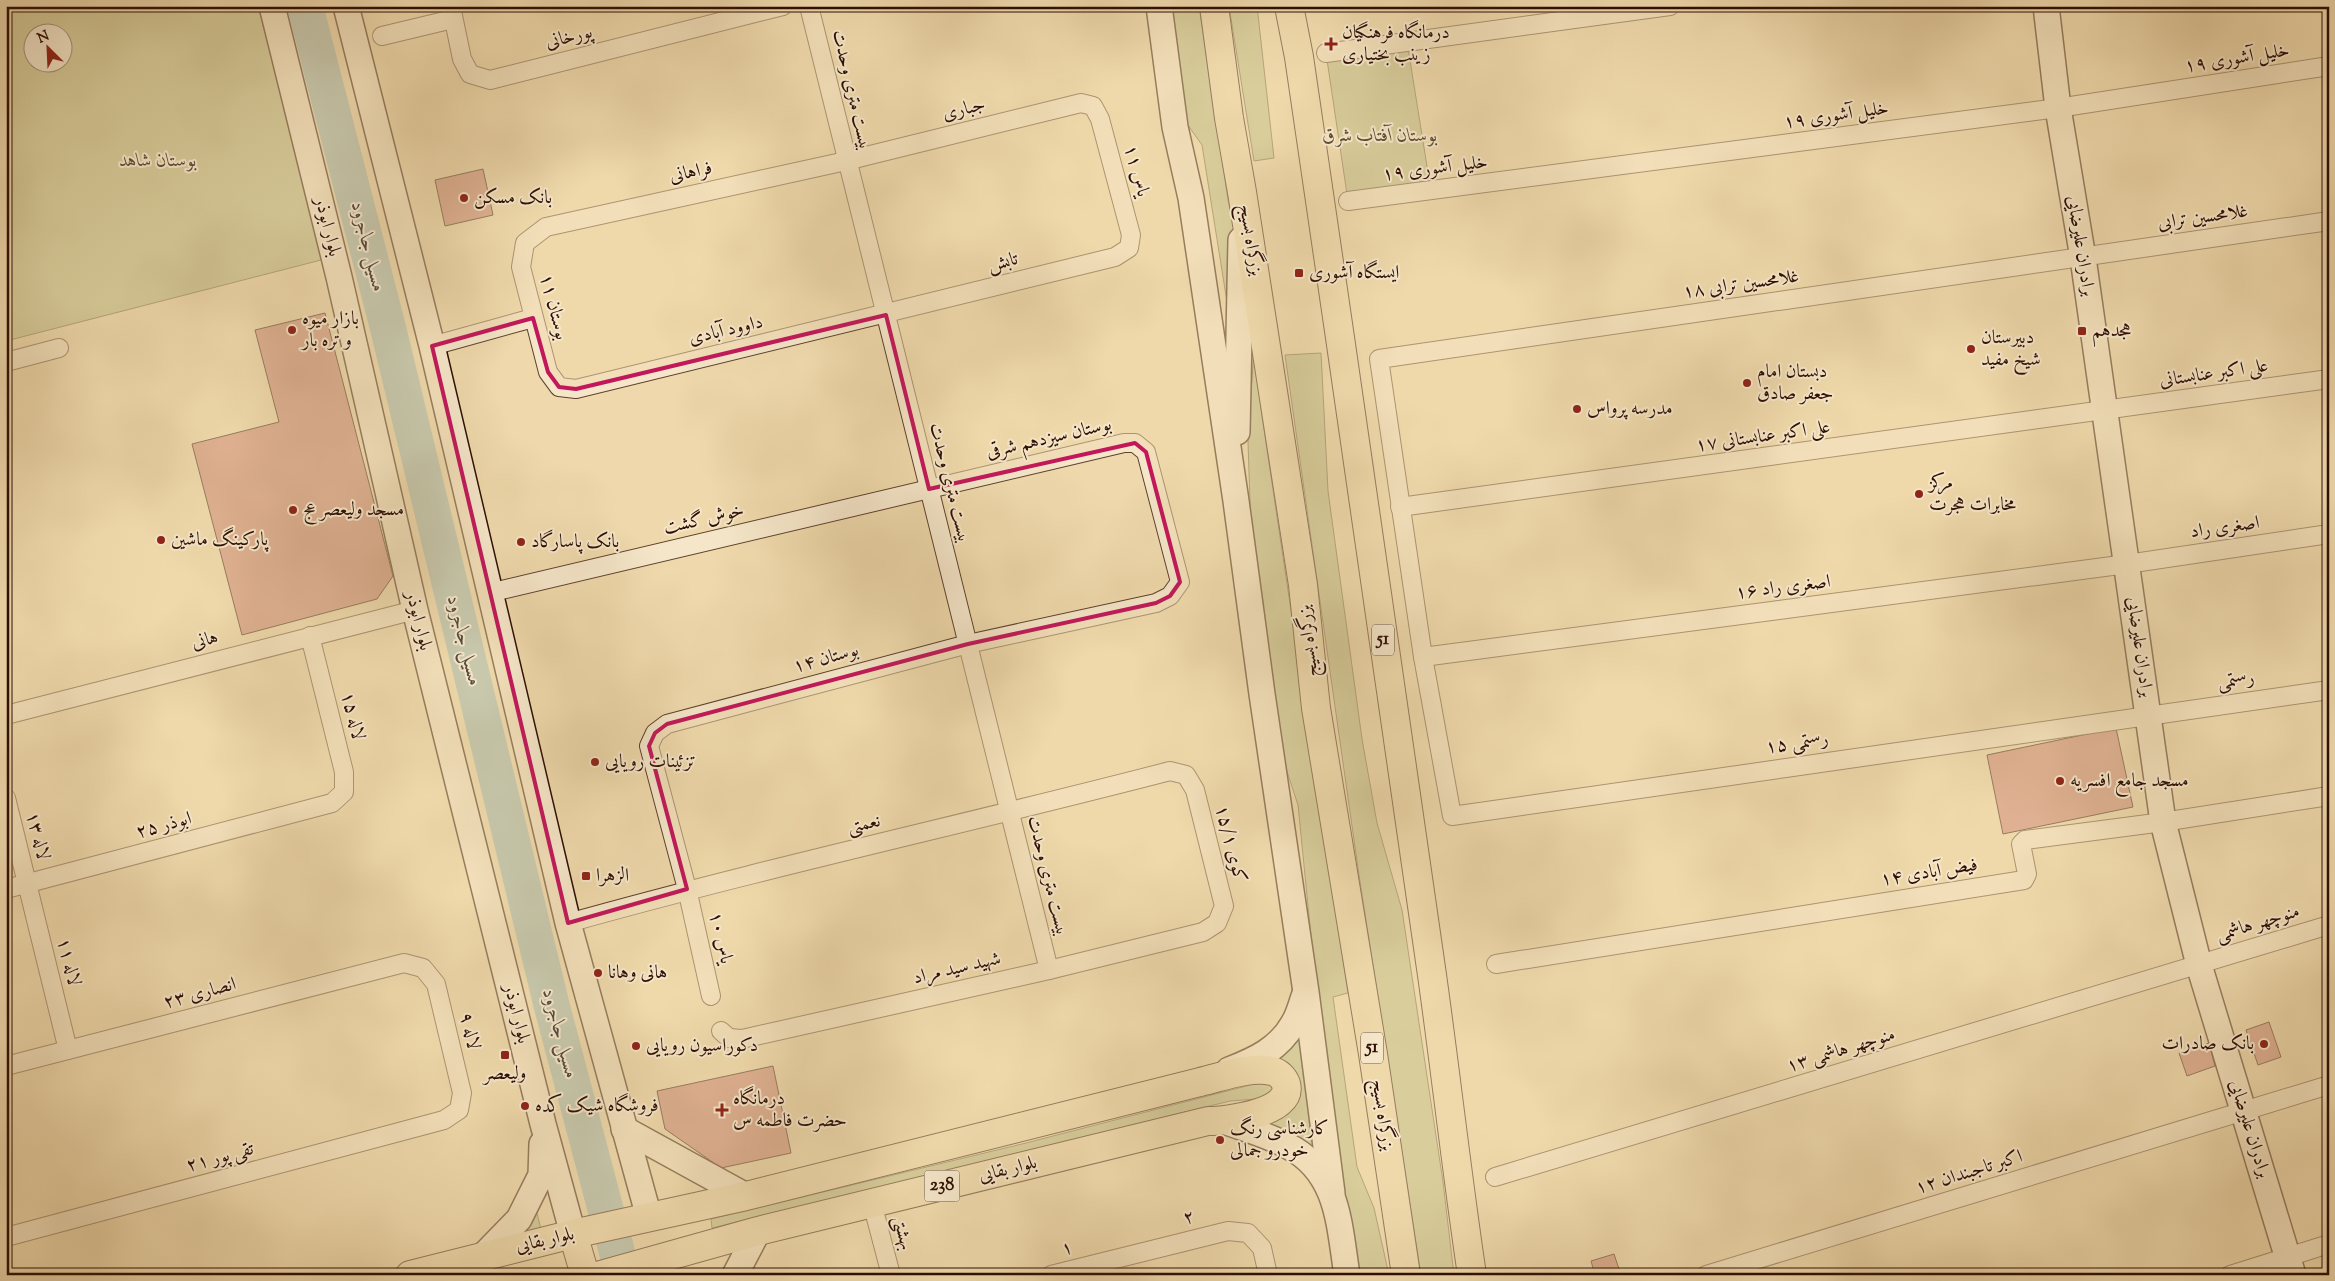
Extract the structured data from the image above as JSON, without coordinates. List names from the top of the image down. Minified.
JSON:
{"streets":{"main road":["بلوار ابوذر","بزرگراه بسیج","برادران علیرضایی","51","بلوار بقایی","238"],"street":["پورخانی","خلیل آشوری ۱۹","بیست متری وحدت","جباری","یاس ۱۱","فراهانی","غلامحسین ترابی","تابش","غلامحسین ترابی ۱۸","بوستان ۱۱","داوود آبادی","علی اکبر عنابستانی","علی اکبر عنابستانی ۱۷","بوستان سیزدهم شرقی","خوش گشت","اصغری راد","اصغری راد ۱۶","هانی","بوستان ۱۴","رستمی","لاله ۱۵","رستمی ۱۵","نعمتی","ابوذر ۲۵","لاله ۱۳","کوی ۱۵/۱","فیض آبادی ۱۴","منوچهر هاشمی","یاس ۱۰","لاله ۱۱","شهید سید مراد","انصاری ۲۳","لاله ۹","منوچهر هاشمی ۱۳","تقی پور ۲۱","اکبر تاجبندان ۱۲","۲","بهشتی","۱"]},"crossings":[["خلیل آشوری ۱۹","برادران علیرضایی"],["بیست متری وحدت","جباری"],["بیست متری وحدت","فراهانی"],["بیست متری وحدت","تابش"],["بیست متری وحدت","داوود آبادی"],["بیست متری وحدت","بوستان سیزدهم شرقی"],["بیست متری وحدت","خوش گشت"],["بیست متری وحدت","بوستان ۱۴"],["بیست متری وحدت","نعمتی"],["بیست متری وحدت","شهید سید مراد"],["جباری","یاس ۱۱"],["جباری","فراهانی"],["یاس ۱۱","تابش"],["فراهانی","بوستان ۱۱"],["غلامحسین ترابی","برادران علیرضایی"],["غلامحسین ترابی","غلامحسین ترابی ۱۸"],["بلوار ابوذر","هانی"],["بلوار ابوذر","بلوار بقایی"],["بلوار ابوذر","238"],["برادران علیرضایی","غلامحسین ترابی ۱۸"],["برادران علیرضایی","علی اکبر عنابستانی"],["برادران علیرضایی","علی اکبر عنابستانی ۱۷"],["برادران علیرضایی","اصغری راد"],["برادران علیرضایی","اصغری راد ۱۶"],["برادران علیرضایی","رستمی"],["برادران علیرضایی","رستمی ۱۵"],["برادران علیرضایی","فیض آبادی ۱۴"],["برادران علیرضایی","منوچهر هاشمی"],["برادران علیرضایی","منوچهر هاشمی ۱۳"],["برادران علیرضایی","اکبر تاجبندان ۱۲"],["تابش","داوود آبادی"],["غلامحسین ترابی ۱۸","علی اکبر عنابستانی ۱۷"],["بوستان ۱۱","داوود آبادی"],["علی اکبر عنابستانی","علی اکبر عنابستانی ۱۷"],["بوستان سیزدهم شرقی","خوش گشت"],["بوستان سیزدهم شرقی","بوستان ۱۴"],["اصغری راد","اصغری راد ۱۶"],["اصغری راد ۱۶","رستمی ۱۵"],["هانی","لاله ۱۵"],["بوستان ۱۴","نعمتی"],["بوستان ۱۴","یاس ۱۰"],["رستمی","رستمی ۱۵"],["لاله ۱۵","ابوذر ۲۵"],["نعمتی","کوی ۱۵/۱"],["نعمتی","یاس ۱۰"],["ابوذر ۲۵","لاله ۱۳"],["ابوذر ۲۵","لاله ۱۱"],["لاله ۱۳","لاله ۱۱"],["کوی ۱۵/۱","شهید سید مراد"],["منوچهر هاشمی","منوچهر هاشمی ۱۳"],["لاله ۱۱","انصاری ۲۳"],["انصاری ۲۳","لاله ۹"],["لاله ۹","تقی پور ۲۱"],["بلوار بقایی","238"],["بلوار بقایی","بهشتی"],["۲","۱"]],"water":["مسیل جاجرود"],"parks":["بوستان آفتاب شرق","بوستان شاهد"],"places":{"health":["درمانگاه فرهنگیان زینب بختیاری","درمانگاه حضرت فاطمه س"],"other":["بانک مسکن","بازار میوه و تره بار","دبیرستان شیخ مفید","دبستان امام جعفر صادق","مدرسه پرواس","مرکز مخابرات هجرت","مسجد ولیعصر عج","پارکینگ ماشین","بانک پاسارگاد","تزئینات رویایی","مسجد جامع افسریه","هانی وهانا","بانک صادرات","دکوراسیون رویایی","فروشگاه شیک کده","کارشناسی رنگ خودرو جمالی"],"transit":["ایستگاه آشوری","هجدهم","الزهرا","ولیعصر"]},"north":"top left"}
